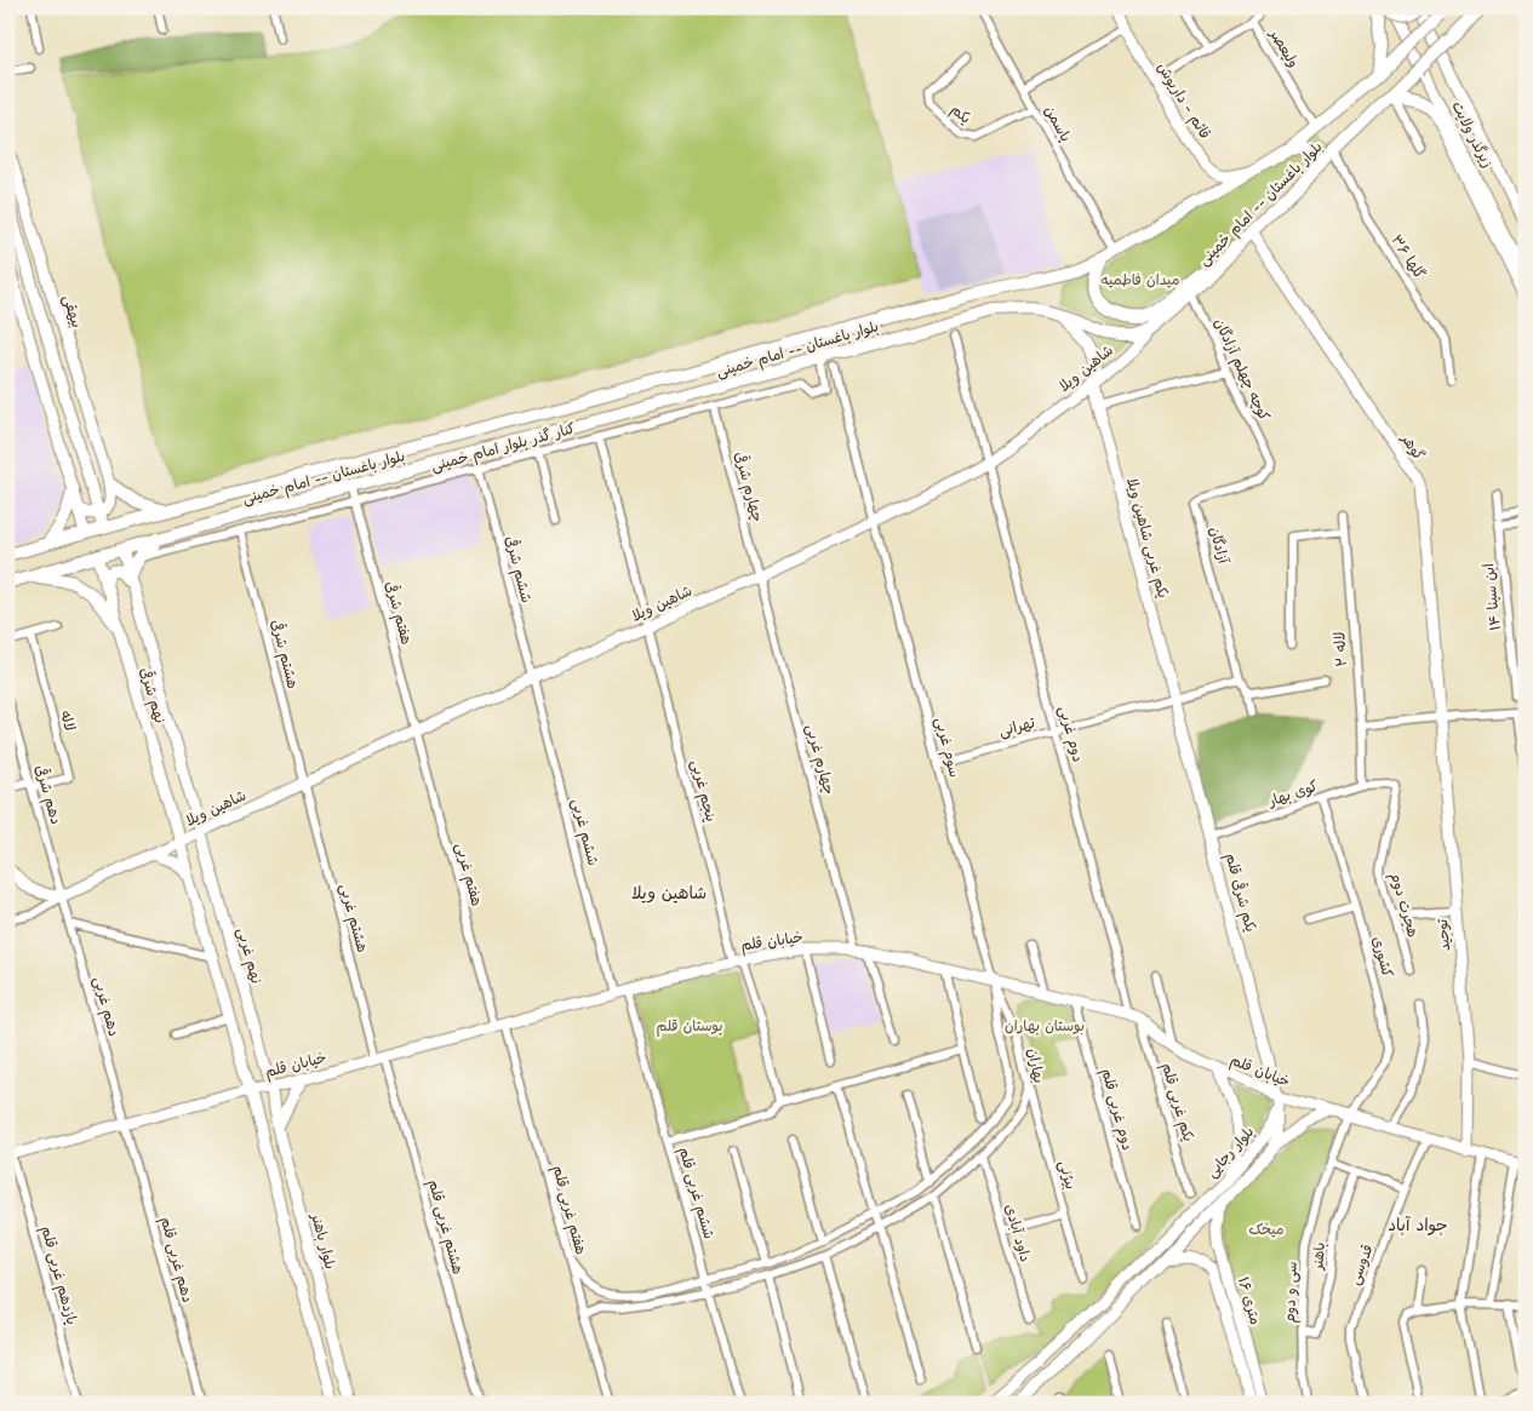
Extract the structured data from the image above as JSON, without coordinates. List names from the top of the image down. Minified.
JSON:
{"streets":{"main road":["بلوار باغستان -- امام خمینی"],"street":["ولیعصر","قائم - داریوش","یکم","یاسمن","زیرگذر ولایت","۳۶ گلها","بیهقی","شاهین ویلا","کوچه چهلم آزادگان","کنار گذر بلوار امام خمینی","گوهر","چهارم شرقی","یکم غربی شاهین ویلا","آزادگان","ششم شرقی","ابن سینا ۱۴","هفتم شرقی","لاله ۲","هشتم شرقی","نهم شرقی","لاله","تهرانی","دوم غربی","سوم غربی","چهارم غربی","پنجم غربی","کوی بهار","دهم شرقی","ششم غربی","هفتم غربی","یکم شرقی قلم","هجرت دوم","هشتم غربی","توحید","خیابان قلم","نهم غربی","کشوری","دهم غربی","بهاران","یکم غربی قلم","دوم غربی قلم","بلوار رجایی","بیژنی","ششم غربی قلم","هفتم غربی قلم","هشتم غربی قلم","داود آبادی","بلوار باهنر","باهنر","دهم غربی قلم","قدوسی","یازدهم غربی قلم","سی و دوم","۱۶ متری"]},"crossings":[["ولیعصر","قائم - داریوش"],["ولیعصر","بلوار باغستان -- امام خمینی"],["قائم - داریوش","بلوار باغستان -- امام خمینی"],["یکم","یاسمن"],["یاسمن","بلوار باغستان -- امام خمینی"],["بلوار باغستان -- امام خمینی","۳۶ گلها"],["بلوار باغستان -- امام خمینی","بیهقی"],["بلوار باغستان -- امام خمینی","شاهین ویلا"],["بلوار باغستان -- امام خمینی","کوچه چهلم آزادگان"],["بلوار باغستان -- امام خمینی","کنار گذر بلوار امام خمینی"],["بلوار باغستان -- امام خمینی","گوهر"],["بلوار باغستان -- امام خمینی","هفتم شرقی"],["بلوار باغستان -- امام خمینی","نهم شرقی"],["شاهین ویلا","چهارم شرقی"],["شاهین ویلا","یکم غربی شاهین ویلا"],["شاهین ویلا","ششم شرقی"],["شاهین ویلا","هفتم شرقی"],["شاهین ویلا","هشتم شرقی"],["شاهین ویلا","نهم شرقی"],["شاهین ویلا","دوم غربی"],["شاهین ویلا","سوم غربی"],["شاهین ویلا","چهارم غربی"],["شاهین ویلا","پنجم غربی"],["شاهین ویلا","دهم شرقی"],["شاهین ویلا","ششم غربی"],["شاهین ویلا","هفتم غربی"],["شاهین ویلا","هشتم غربی"],["شاهین ویلا","نهم غربی"],["شاهین ویلا","دهم غربی"],["کوچه چهلم آزادگان","آزادگان"],["کنار گذر بلوار امام خمینی","چهارم شرقی"],["کنار گذر بلوار امام خمینی","ششم شرقی"],["کنار گذر بلوار امام خمینی","هفتم شرقی"],["کنار گذر بلوار امام خمینی","هشتم شرقی"],["کنار گذر بلوار امام خمینی","پنجم غربی"],["گوهر","توحید"],["چهارم شرقی","چهارم غربی"],["یکم غربی شاهین ویلا","تهرانی"],["یکم غربی شاهین ویلا","یکم شرقی قلم"],["آزادگان","تهرانی"],["ششم شرقی","ششم غربی"],["هفتم شرقی","هفتم غربی"],["لاله ۲","کوی بهار"],["هشتم شرقی","هشتم غربی"],["نهم شرقی","نهم غربی"],["لاله","دهم شرقی"],["تهرانی","دوم غربی"],["تهرانی","سوم غربی"],["تهرانی","یکم شرقی قلم"],["دوم غربی","خیابان قلم"],["سوم غربی","خیابان قلم"],["سوم غربی","بهاران"],["چهارم غربی","خیابان قلم"],["پنجم غربی","خیابان قلم"],["کوی بهار","یکم شرقی قلم"],["کوی بهار","هجرت دوم"],["کوی بهار","کشوری"],["دهم شرقی","دهم غربی"],["ششم غربی","خیابان قلم"],["هفتم غربی","خیابان قلم"],["هفتم غربی","هفتم غربی قلم"],["یکم شرقی قلم","خیابان قلم"],["یکم شرقی قلم","بلوار رجایی"],["هشتم غربی","خیابان قلم"],["هشتم غربی","هشتم غربی قلم"],["توحید","خیابان قلم"],["خیابان قلم","نهم غربی"],["خیابان قلم","کشوری"],["خیابان قلم","دهم غربی"],["خیابان قلم","بهاران"],["خیابان قلم","یکم غربی قلم"],["خیابان قلم","دوم غربی قلم"],["خیابان قلم","بلوار رجایی"],["خیابان قلم","ششم غربی قلم"],["خیابان قلم","هفتم غربی قلم"],["خیابان قلم","هشتم غربی قلم"],["خیابان قلم","بلوار باهنر"],["خیابان قلم","دهم غربی قلم"],["خیابان قلم","قدوسی"],["خیابان قلم","یازدهم غربی قلم"],["خیابان قلم","سی و دوم"],["نهم غربی","بلوار باهنر"],["کشوری","سی و دوم"],["دهم غربی","دهم غربی قلم"],["بهاران","بیژنی"],["بهاران","ششم غربی قلم"],["بهاران","هفتم غربی قلم"],["بهاران","داود آبادی"],["بلوار رجایی","۱۶ متری"],["باهنر","سی و دوم"]],"districts":["شاهین ویلا","جواد آباد"],"parks":["میدان فاطمیه","بوستان قلم","بوستان بهاران","میخک"]}
